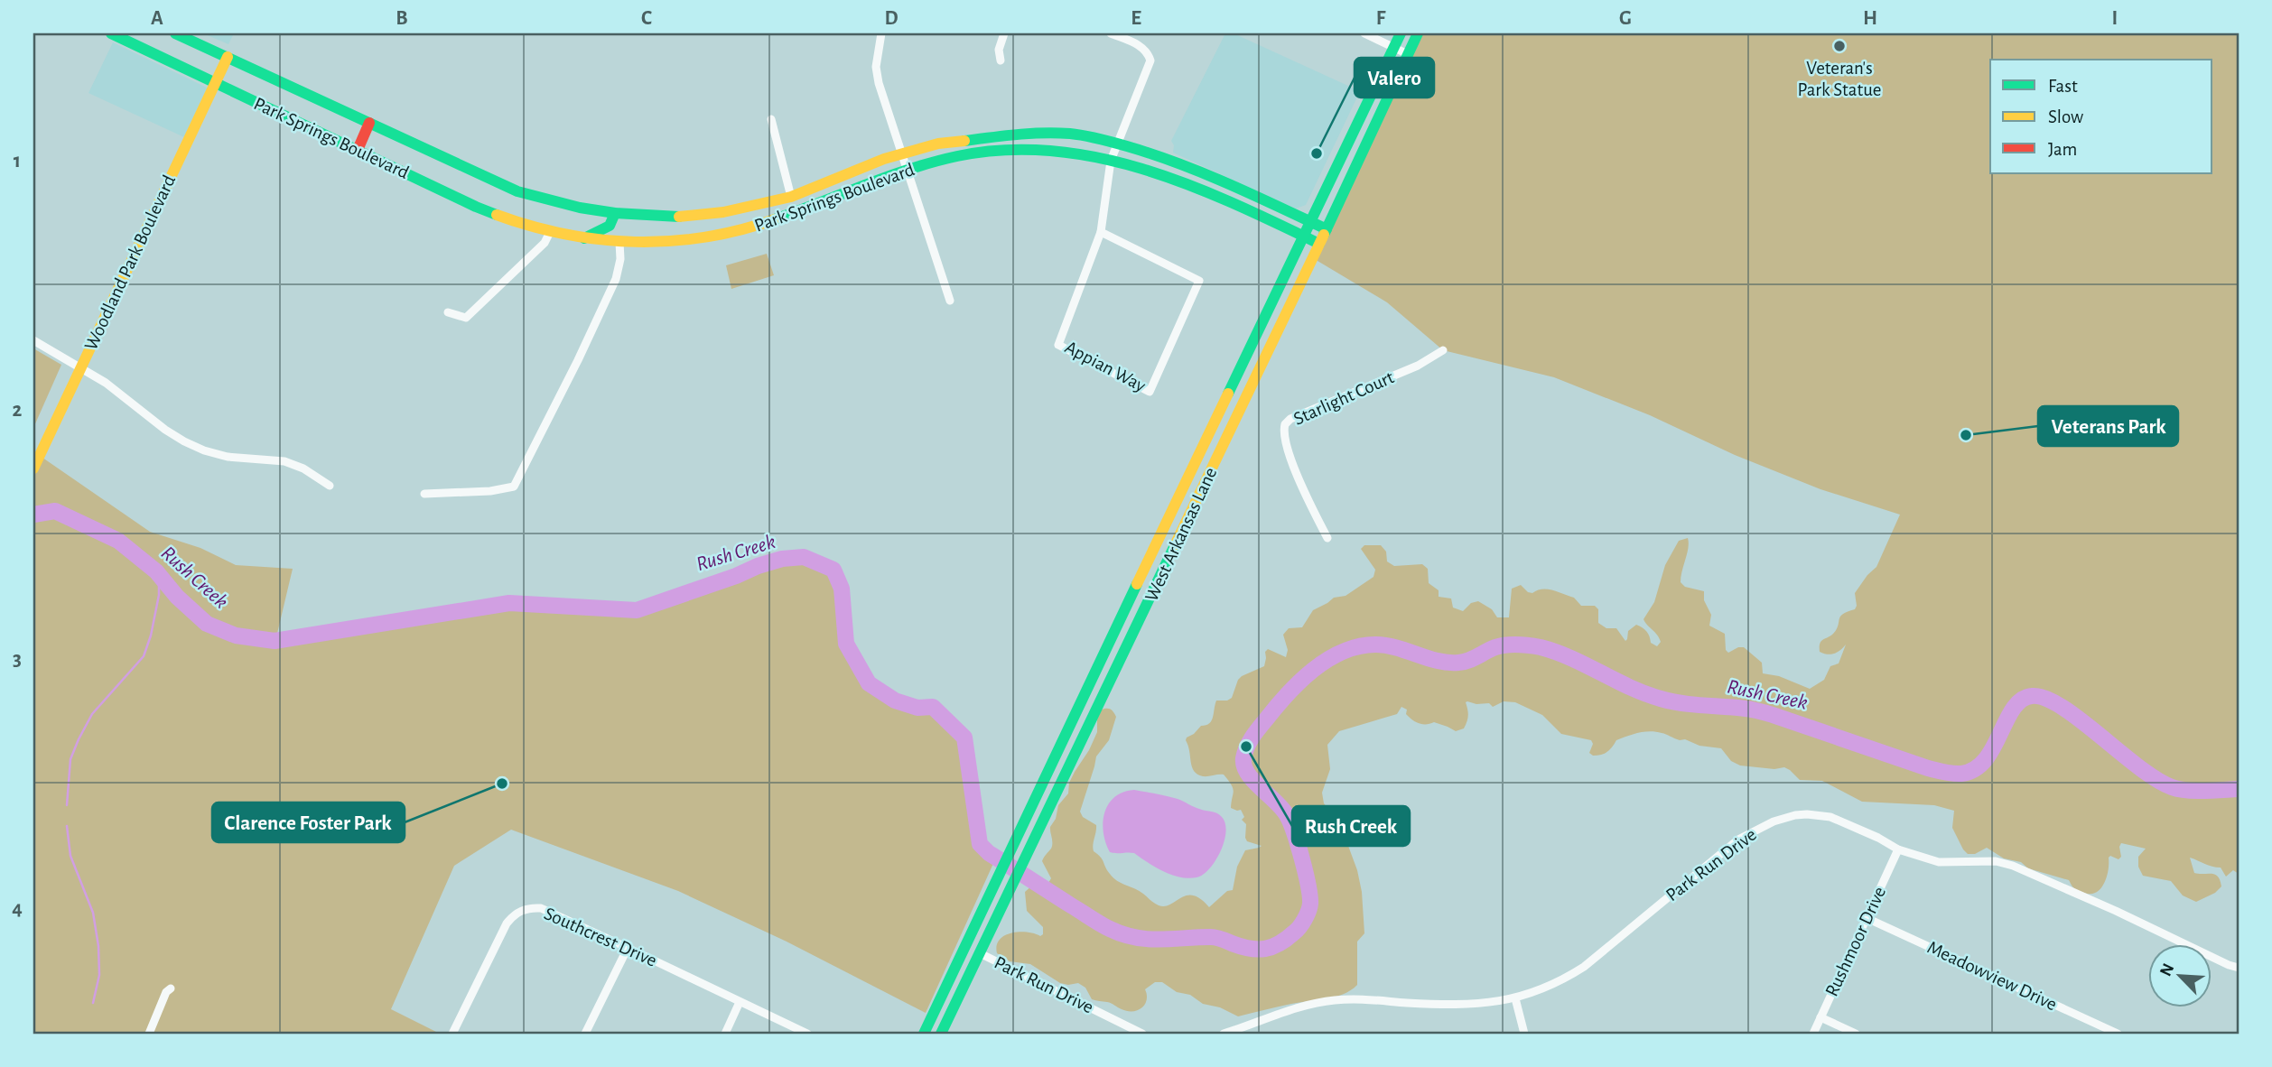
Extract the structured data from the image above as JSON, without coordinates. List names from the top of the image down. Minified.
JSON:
{"streets":{"main road":["Park Springs Boulevard","Woodland Park Boulevard","West Arkansas Lane"],"street":["Appian Way","Starlight Court","Park Run Drive","Southcrest Drive","Rushmoor Drive","Meadowview Drive"]},"crossings":[["Park Springs Boulevard","Woodland Park Boulevard"],["Park Springs Boulevard","Appian Way"],["Park Springs Boulevard","West Arkansas Lane"],["West Arkansas Lane","Park Run Drive"],["Park Run Drive","Rushmoor Drive"],["Rushmoor Drive","Meadowview Drive"]],"water":["Rush Creek"],"places":["Veteran's Park Statue","Valero","Veterans Park","Rush Creek","Clarence Foster Park"],"legend":["Fast","Slow","Jam"],"north":"top left","grid":{"columns":["A","B","C","D","E","F","G","H","I"],"rows":["1","2","3","4"]}}
